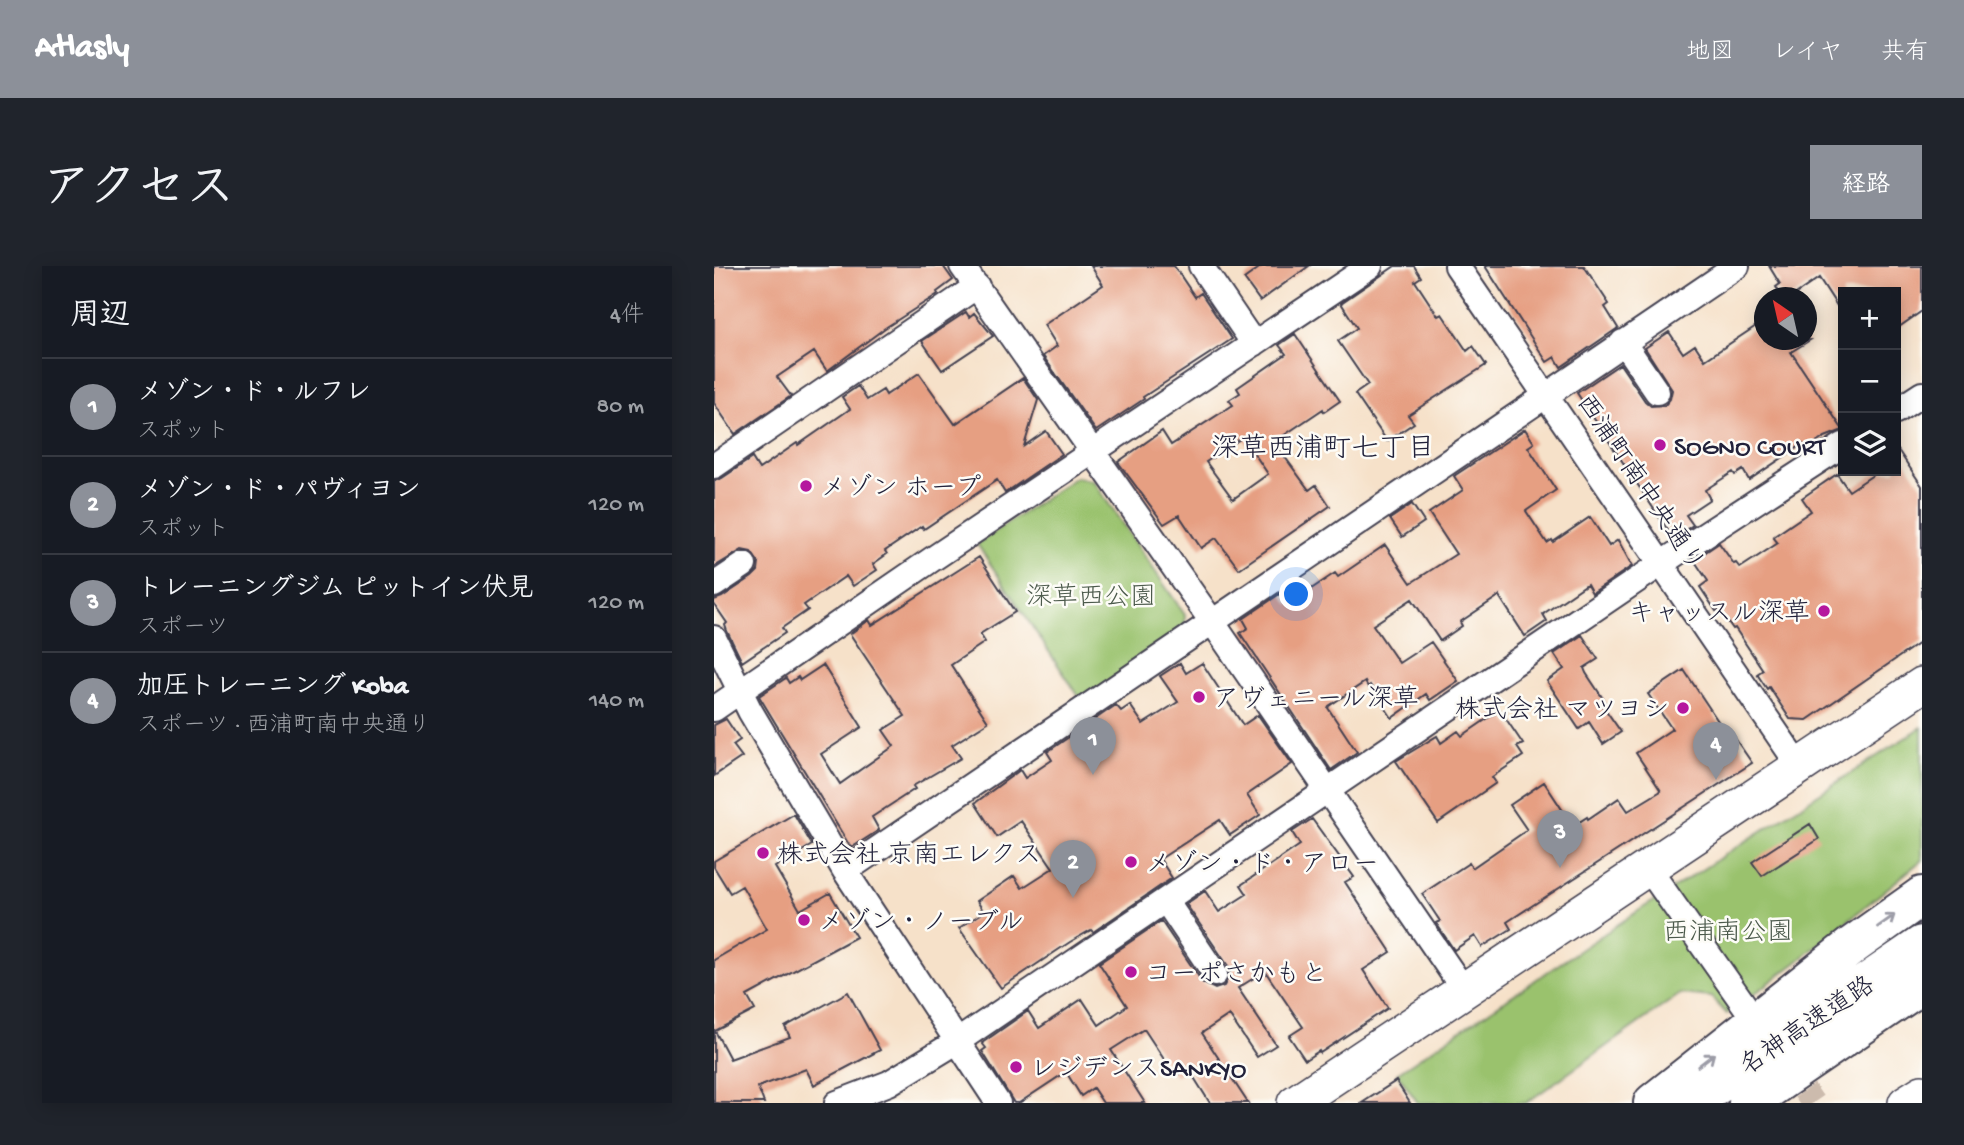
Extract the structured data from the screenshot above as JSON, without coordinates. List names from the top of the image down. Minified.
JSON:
{"streets":{"highway":["名神高速道路"],"street":["西浦町南中央通り"]},"districts":["深草西浦町七丁目"],"parks":["深草西公園","西浦南公園"],"places":["SOGNO COURT","メゾン ホープ","キャッスル深草","アヴェニール深草","株式会社 マツヨシ","株式会社 京南エレクス","メゾン・ド・アロー","メゾン・ノーブル","コーポさかもと","レジデンスSANKYO"],"north":"top left","page":{"header":"Atlasly","nav":["地図","レイヤ","共有"],"title":"アクセス","buttons":"経路","heading":["周辺","4件"],"map_buttons":["+","−"],"list":[{"mark":"1","name":"メゾン・ド・ルフレ","note":"スポット","value":"80 m"},{"mark":"2","name":"メゾン・ド・パヴィヨン","note":"スポット","value":"120 m"},{"mark":"3","name":"トレーニングジム ピットイン伏見","note":"スポーツ","value":"120 m"},{"mark":"4","name":"加圧トレーニング Koba","note":"スポーツ · 西浦町南中央通り","value":"140 m"}],"pins":["1","4","3","2"]}}
